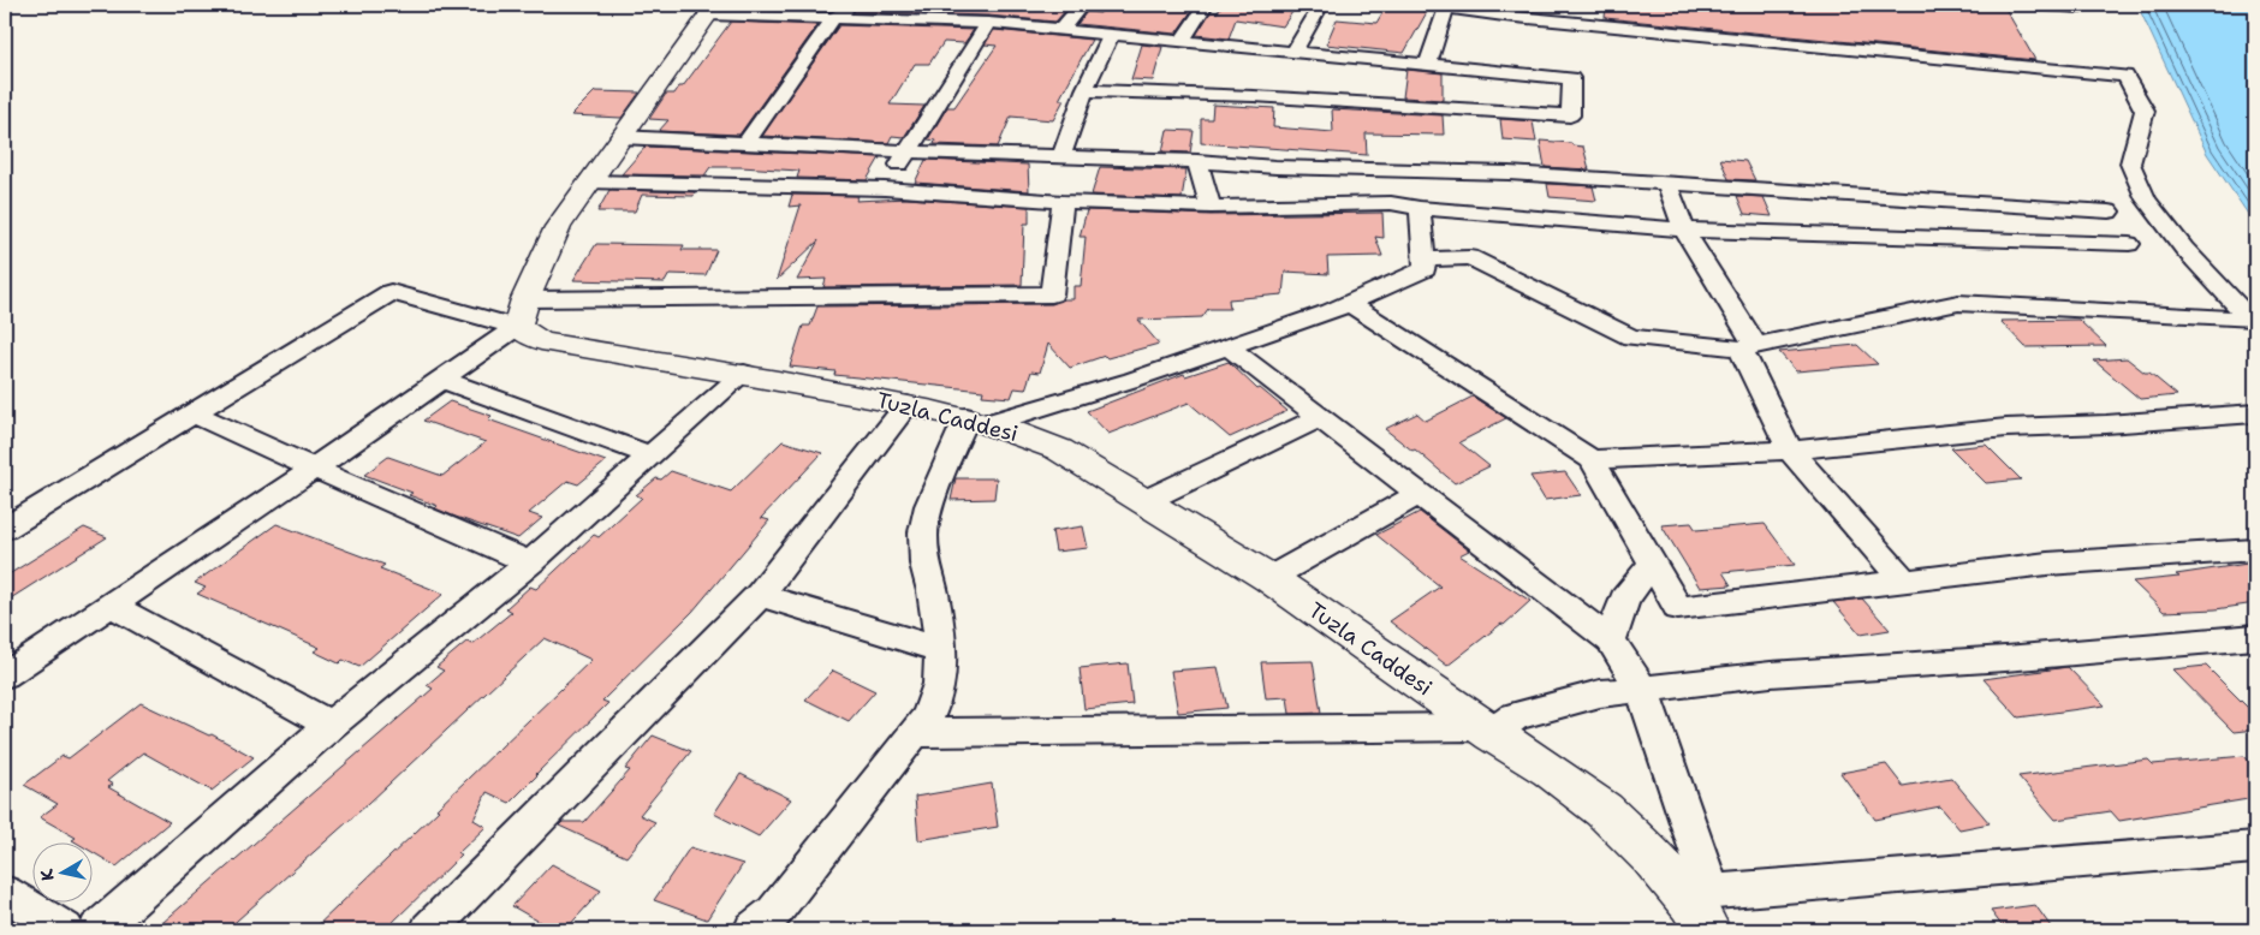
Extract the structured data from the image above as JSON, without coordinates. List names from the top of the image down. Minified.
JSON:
{"streets":{"main road":["Tuzla Caddesi"]},"north":"left"}
